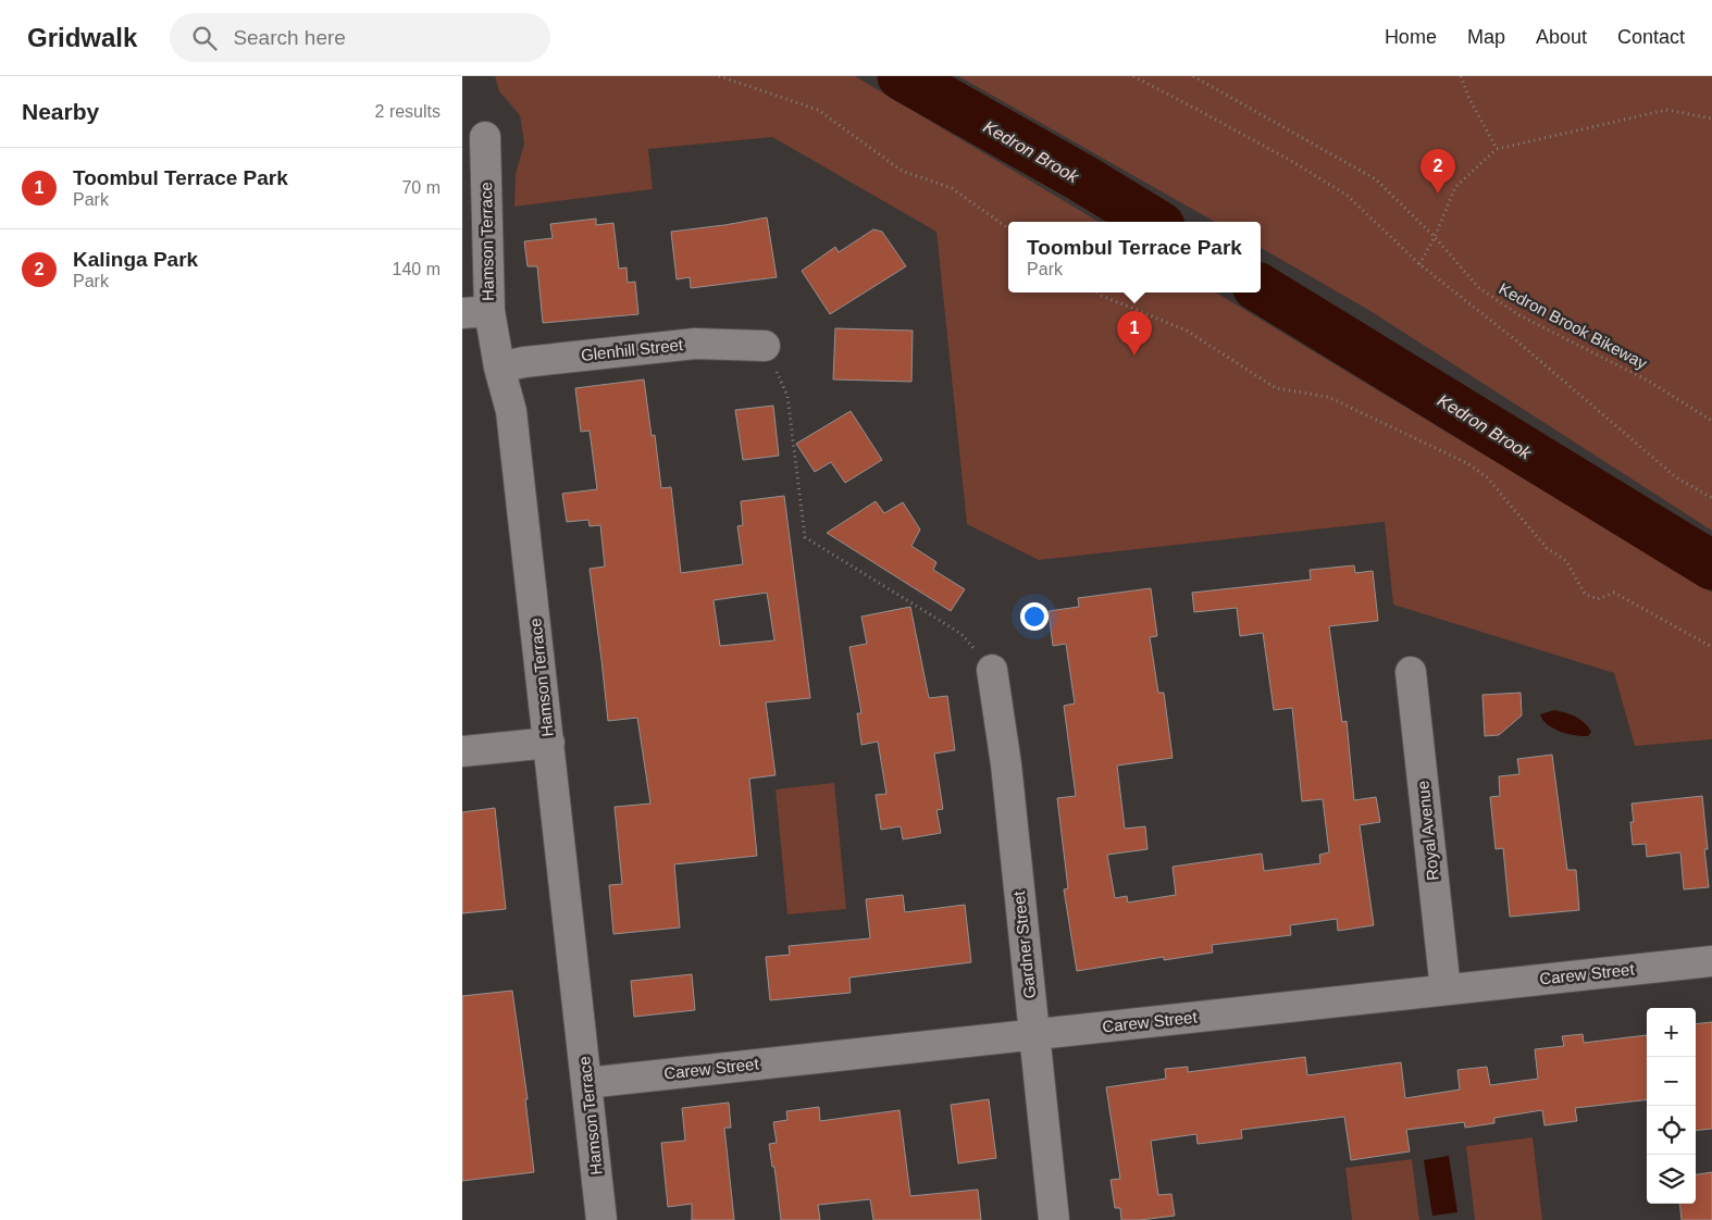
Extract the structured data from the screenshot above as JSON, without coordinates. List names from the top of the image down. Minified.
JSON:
{"streets":{"street":["Hamson Terrace","Glenhill Street","Royal Avenue","Gardner Street","Carew Street"],"path":["Kedron Brook Bikeway"]},"crossings":[["Hamson Terrace","Glenhill Street"],["Hamson Terrace","Carew Street"],["Royal Avenue","Carew Street"],["Gardner Street","Carew Street"]],"water":["Kedron Brook"],"page":{"header":"Gridwalk","search":"Search here","nav":["Home","Map","About","Contact"],"heading":["Nearby","2 results"],"list":[{"mark":"1","name":"Toombul Terrace Park","note":"Park","value":"70 m"},{"mark":"2","name":"Kalinga Park","note":"Park","value":"140 m"}],"pins":["2","1"],"popup":["Toombul Terrace Park","Park"],"map_buttons":["+","−"]}}
